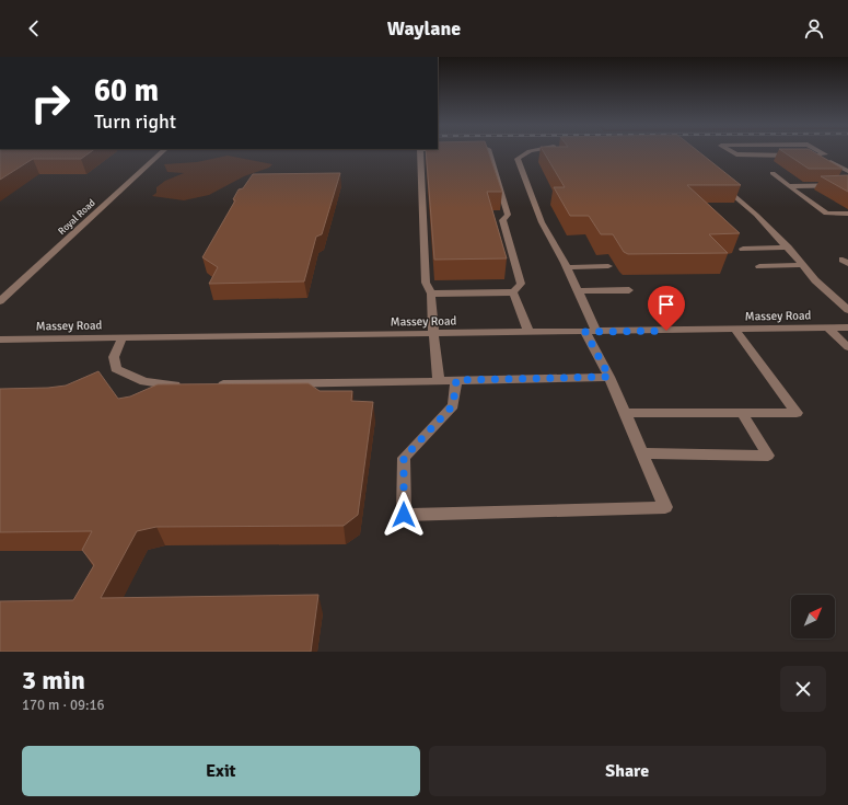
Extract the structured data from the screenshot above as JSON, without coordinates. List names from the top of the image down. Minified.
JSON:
{"streets":{"street":["Royal Road","Massey Road"]},"north":"top right","page":{"header":"Waylane","turn":["60 m","Turn right"],"heading":["3 min","170 m · 09:16"],"buttons":["Exit","Share"]}}
